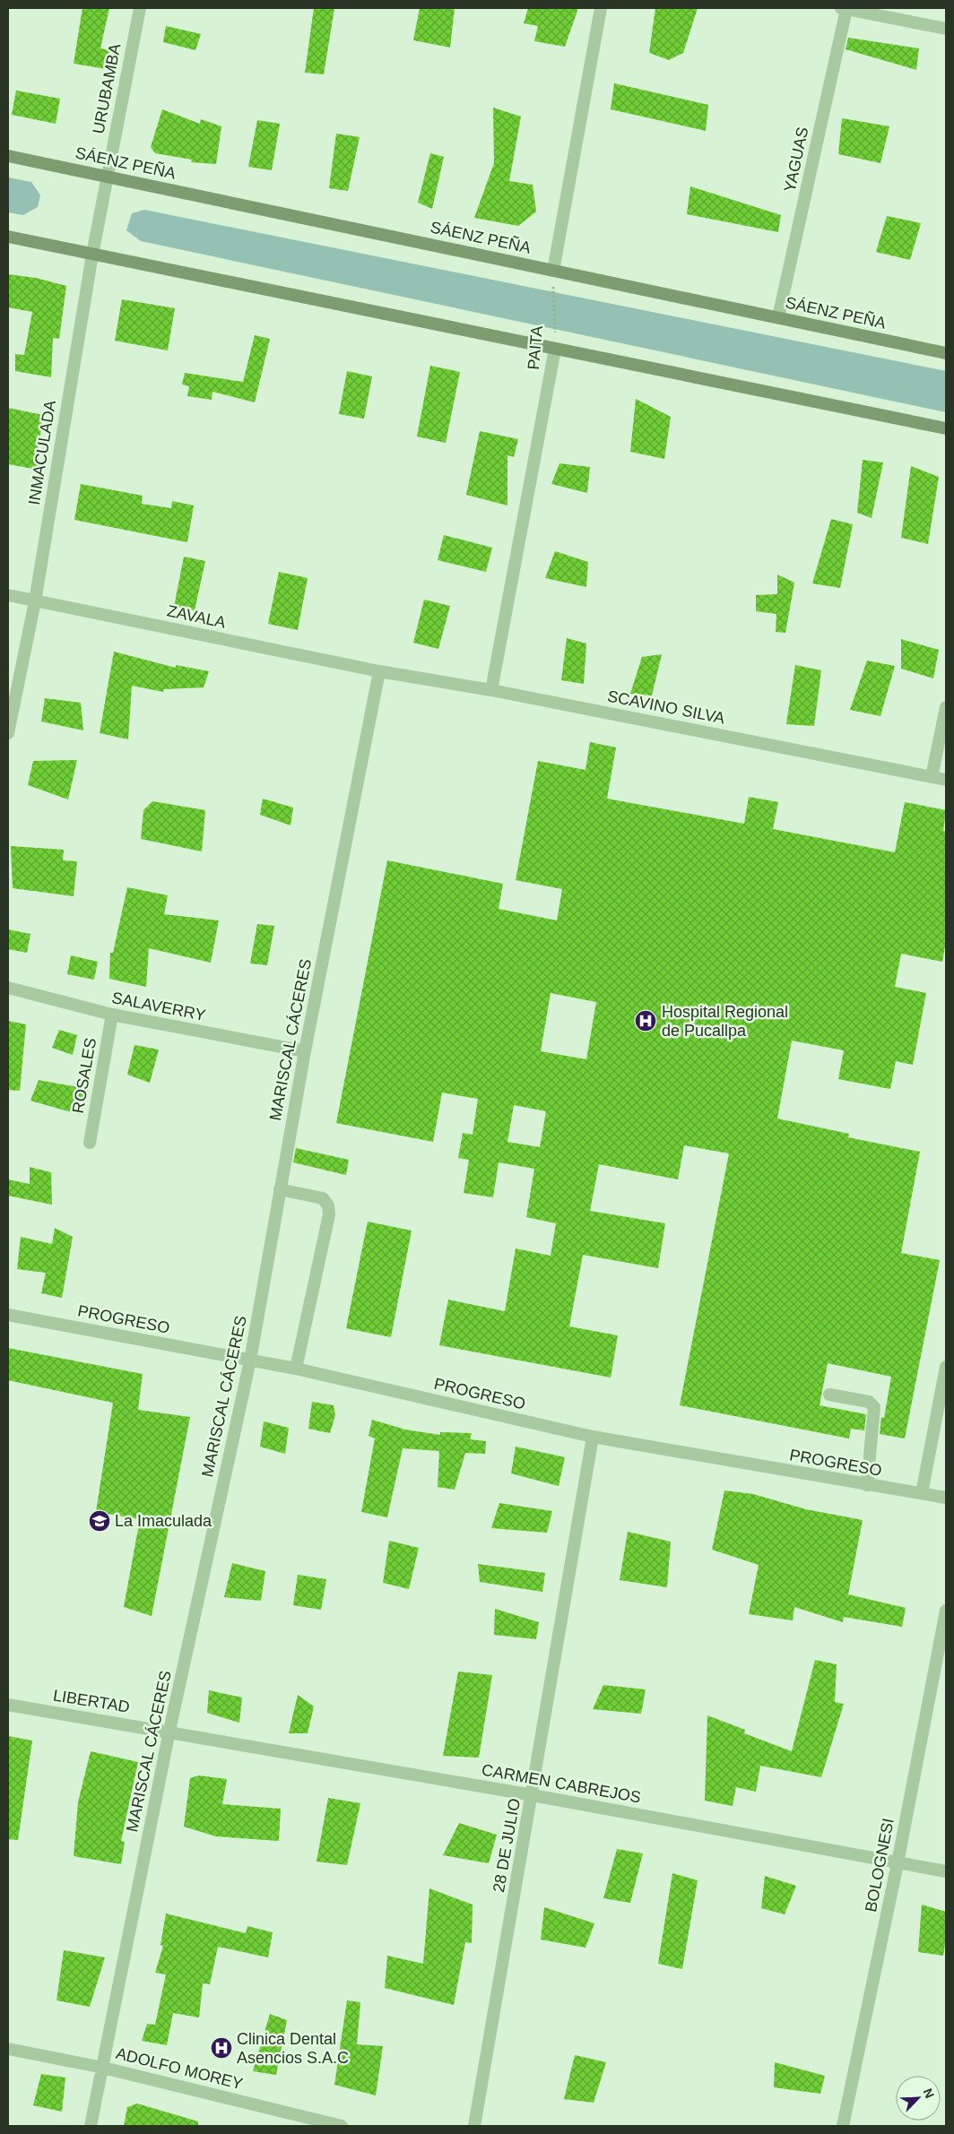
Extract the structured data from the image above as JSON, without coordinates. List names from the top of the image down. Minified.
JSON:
{"streets":{"main road":["SÁENZ PEÑA"],"street":["URUBAMBA","YAGUAS","PAITA","INMACULADA","ZAVALA","SCAVINO SILVA","SALAVERRY","MARISCAL CÁCERES","ROSALES","PROGRESO","LIBERTAD","CARMEN CABREJOS","28 DE JULIO","BOLOGNESI","ADOLFO MOREY"]},"crossings":[["URUBAMBA","SÁENZ PEÑA"],["URUBAMBA","INMACULADA"],["YAGUAS","SÁENZ PEÑA"],["SÁENZ PEÑA","PAITA"],["SÁENZ PEÑA","INMACULADA"],["PAITA","SCAVINO SILVA"],["INMACULADA","ZAVALA"],["ZAVALA","SCAVINO SILVA"],["ZAVALA","MARISCAL CÁCERES"],["SCAVINO SILVA","MARISCAL CÁCERES"],["SALAVERRY","MARISCAL CÁCERES"],["SALAVERRY","ROSALES"],["MARISCAL CÁCERES","PROGRESO"],["MARISCAL CÁCERES","LIBERTAD"],["MARISCAL CÁCERES","CARMEN CABREJOS"],["MARISCAL CÁCERES","ADOLFO MOREY"],["PROGRESO","28 DE JULIO"],["LIBERTAD","CARMEN CABREJOS"],["CARMEN CABREJOS","28 DE JULIO"],["CARMEN CABREJOS","BOLOGNESI"]],"places":{"hospital":["Hospital Regional de Pucallpa","Clinica Dental Asencios S.A.C"],"school or university":["La Imaculada"]},"north":"top right"}
